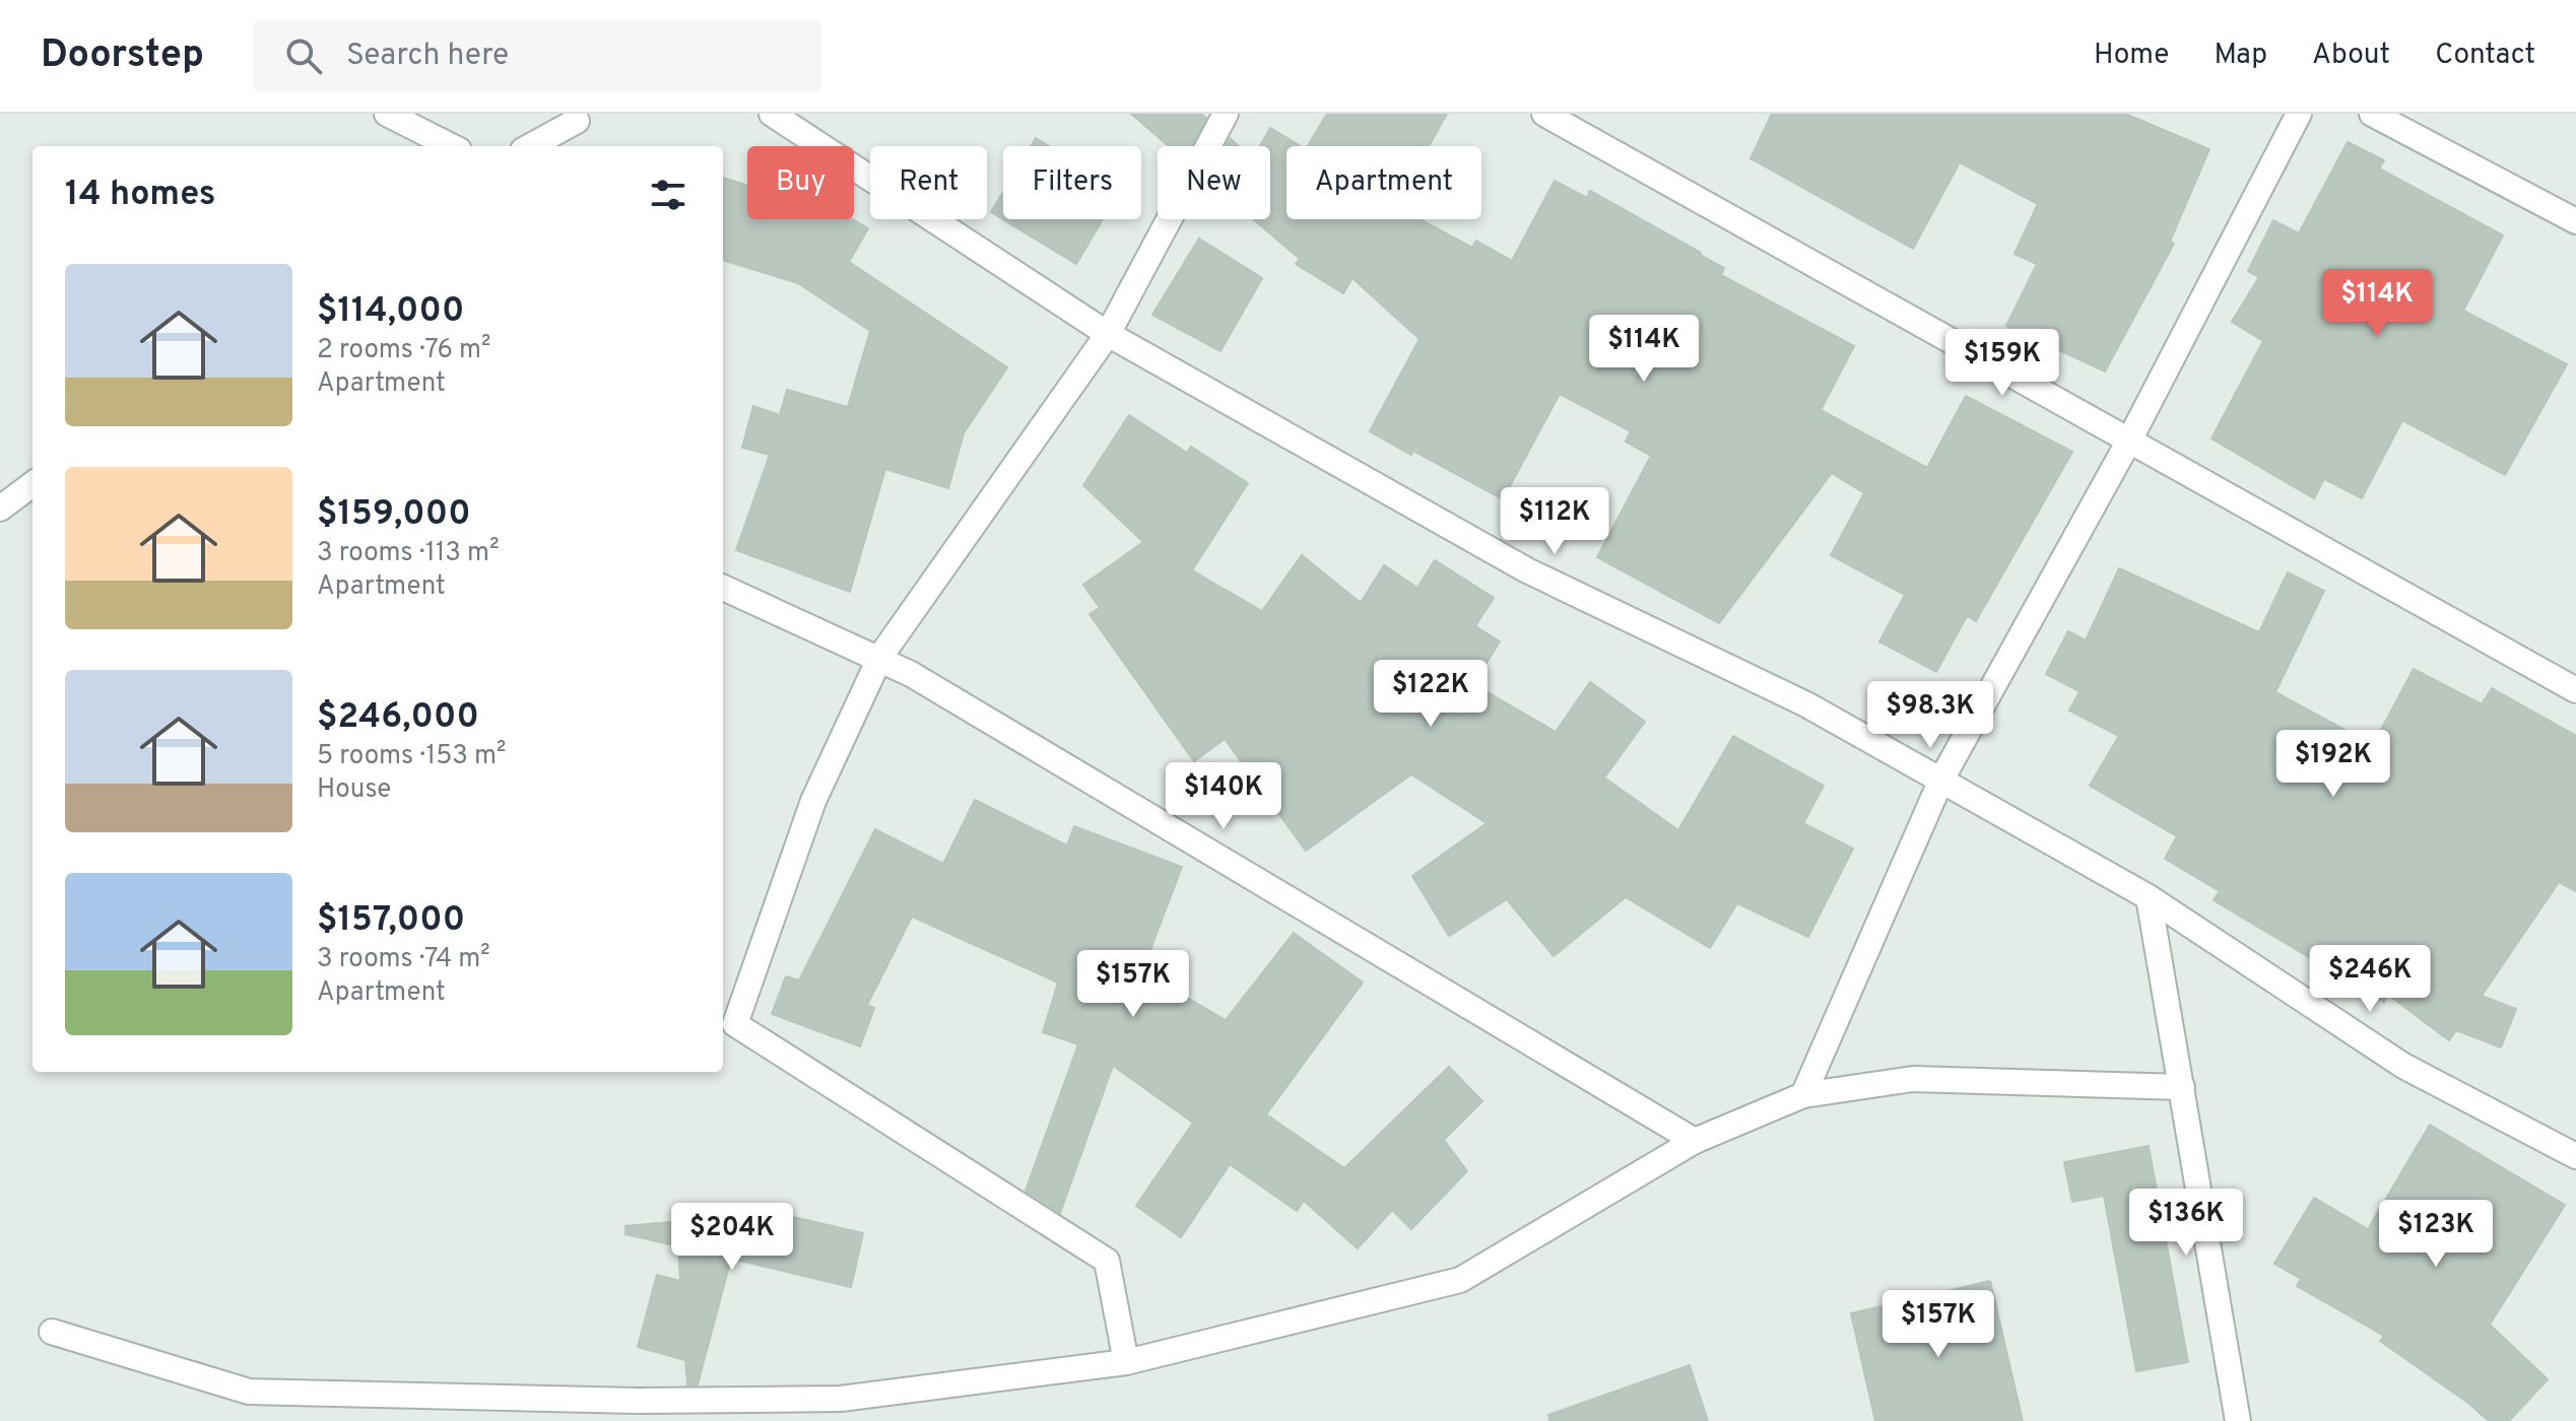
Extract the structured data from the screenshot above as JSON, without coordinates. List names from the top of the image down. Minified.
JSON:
{"page":{"header":"Doorstep","search":"Search here","nav":["Home","Map","About","Contact"],"chip":["Buy","Rent","Filters","New","Apartment"],"heading":"14 homes","list":[{"name":"$114,000","note":"2 rooms · 76 m² · Apartment"},{"name":"$159,000","note":"3 rooms · 113 m² · Apartment"},{"name":"$246,000","note":"5 rooms · 153 m² · House"},{"name":"$157,000","note":"3 rooms · 74 m² · Apartment"}],"price":["$114K","$114K","$159K","$112K","$122K","$98.3K","$192K","$140K","$246K","$157K","$136K","$123K","$204K","$157K"]}}
